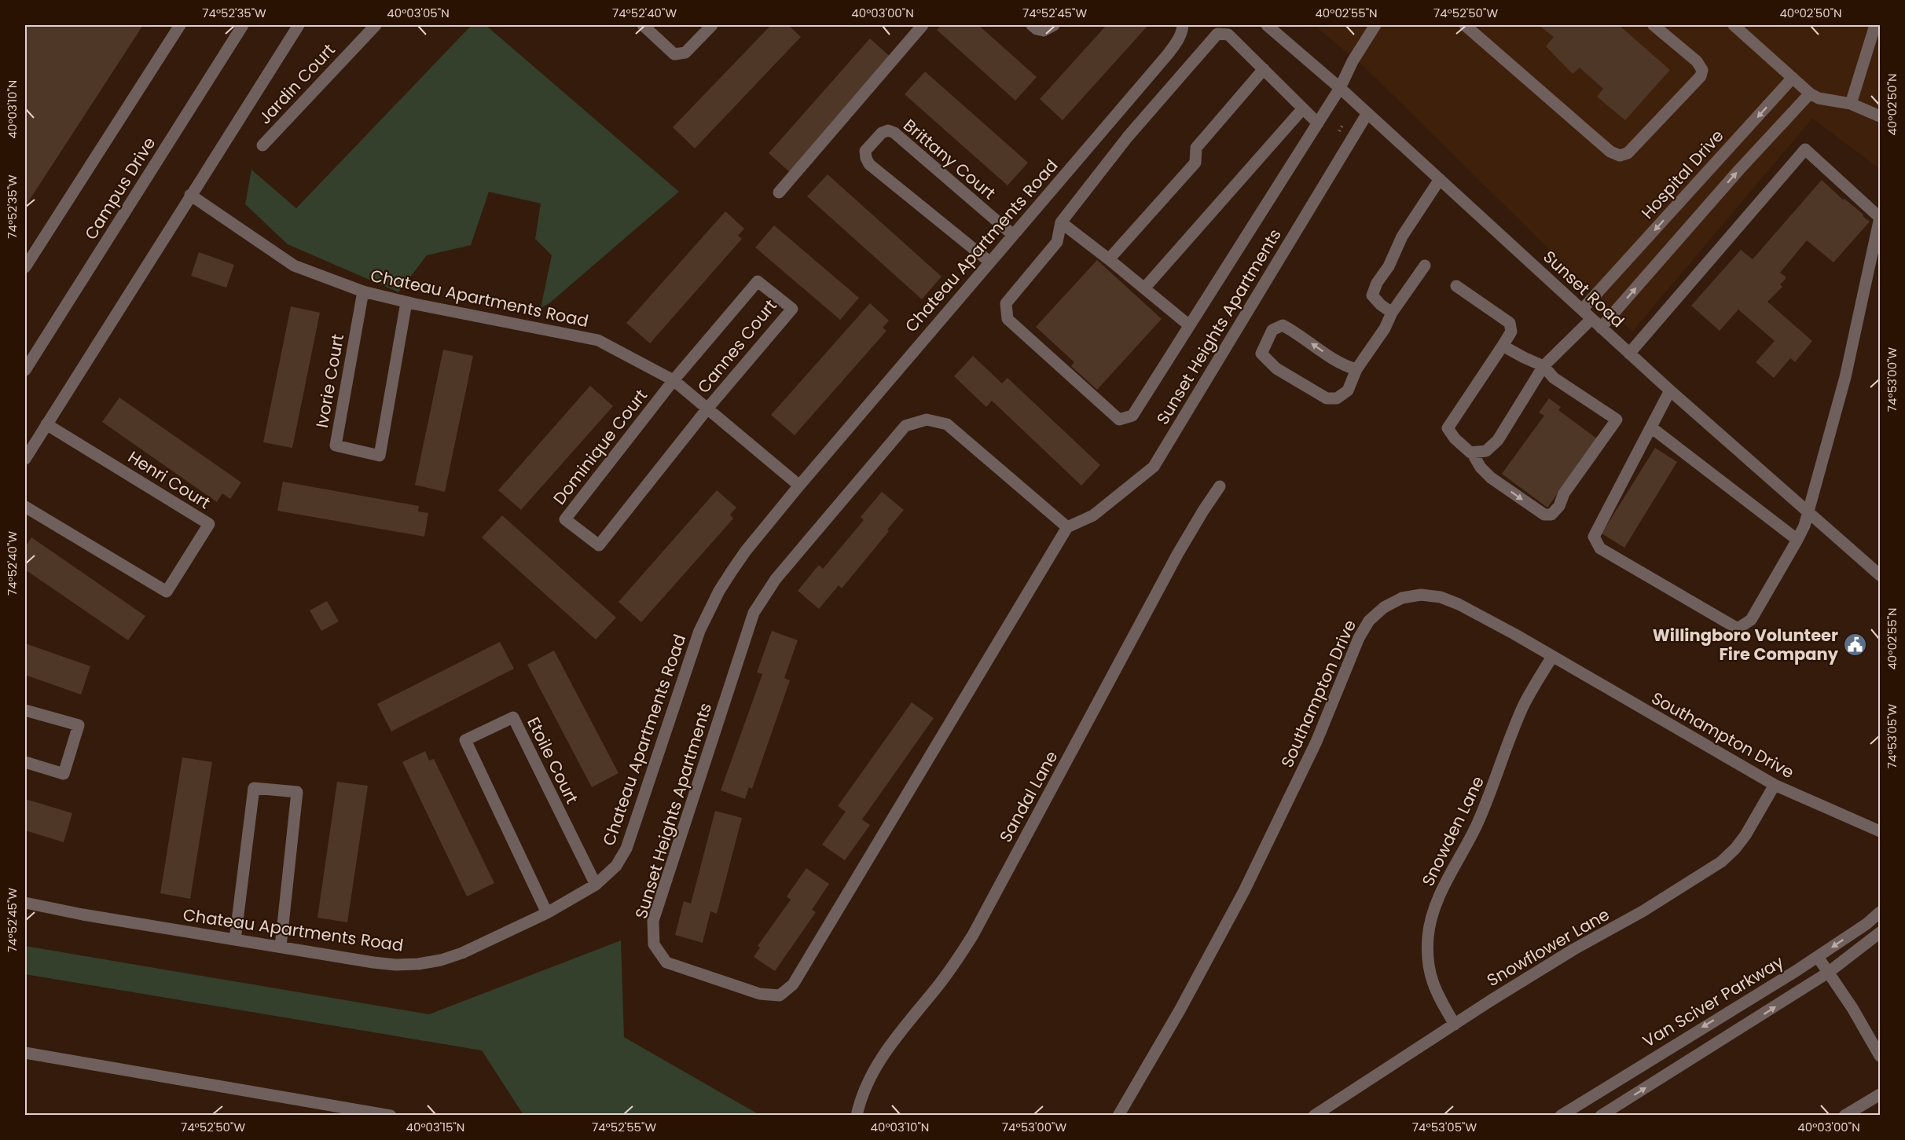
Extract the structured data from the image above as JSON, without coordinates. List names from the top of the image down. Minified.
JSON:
{"streets":{"street":["Jardin Court","Brittany Court","Hospital Drive","Campus Drive","Chateau Apartments Road","Sunset Road","Sunset Heights Apartments","Cannes Court","Ivorie Court","Dominique Court","Henri Court","Southampton Drive","Etoile Court","Sandal Lane","Snowden Lane","Snowflower Lane","Van Sciver Parkway"]},"crossings":[["Brittany Court","Chateau Apartments Road"],["Hospital Drive","Sunset Road"],["Chateau Apartments Road","Cannes Court"],["Chateau Apartments Road","Ivorie Court"],["Chateau Apartments Road","Dominique Court"],["Chateau Apartments Road","Etoile Court"],["Sunset Road","Sunset Heights Apartments"],["Cannes Court","Dominique Court"],["Southampton Drive","Snowden Lane"],["Southampton Drive","Snowflower Lane"],["Snowden Lane","Snowflower Lane"]],"places":{"public building":["Willingboro Volunteer Fire Company"]},"coordinates":["74°52'35\"W","40°03'05\"N","74°52'40\"W","40°03'00\"N","74°52'45\"W","40°02'55\"N","74°52'50\"W","40°02'50\"N","40°03'10\"N","74°53'00\"W","74°53'05\"W","40°03'15\"N","74°52'55\"W"]}
